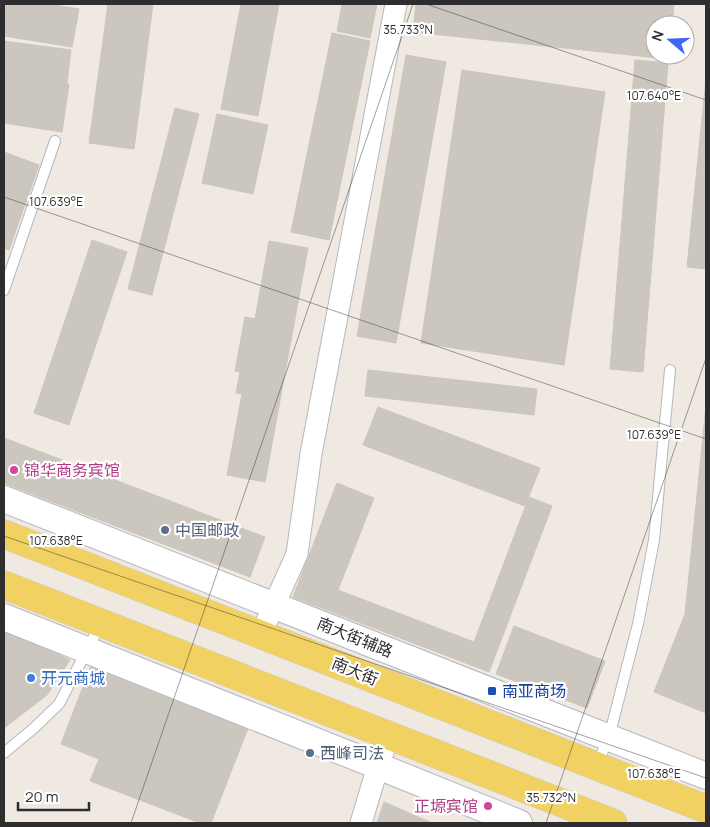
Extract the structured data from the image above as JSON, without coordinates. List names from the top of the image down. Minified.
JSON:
{"streets":{"main road":["南大街"],"street":["南大街辅路"]},"places":{"other":["锦华商务宾馆","中国邮政","开元商城","西峰司法","正塬宾馆"],"transit":["南亚商场"]},"scale_bar":"20 m","north":"left","coordinates":["35.733°N","107.640°E","107.639°E","107.638°E","35.732°N"]}
